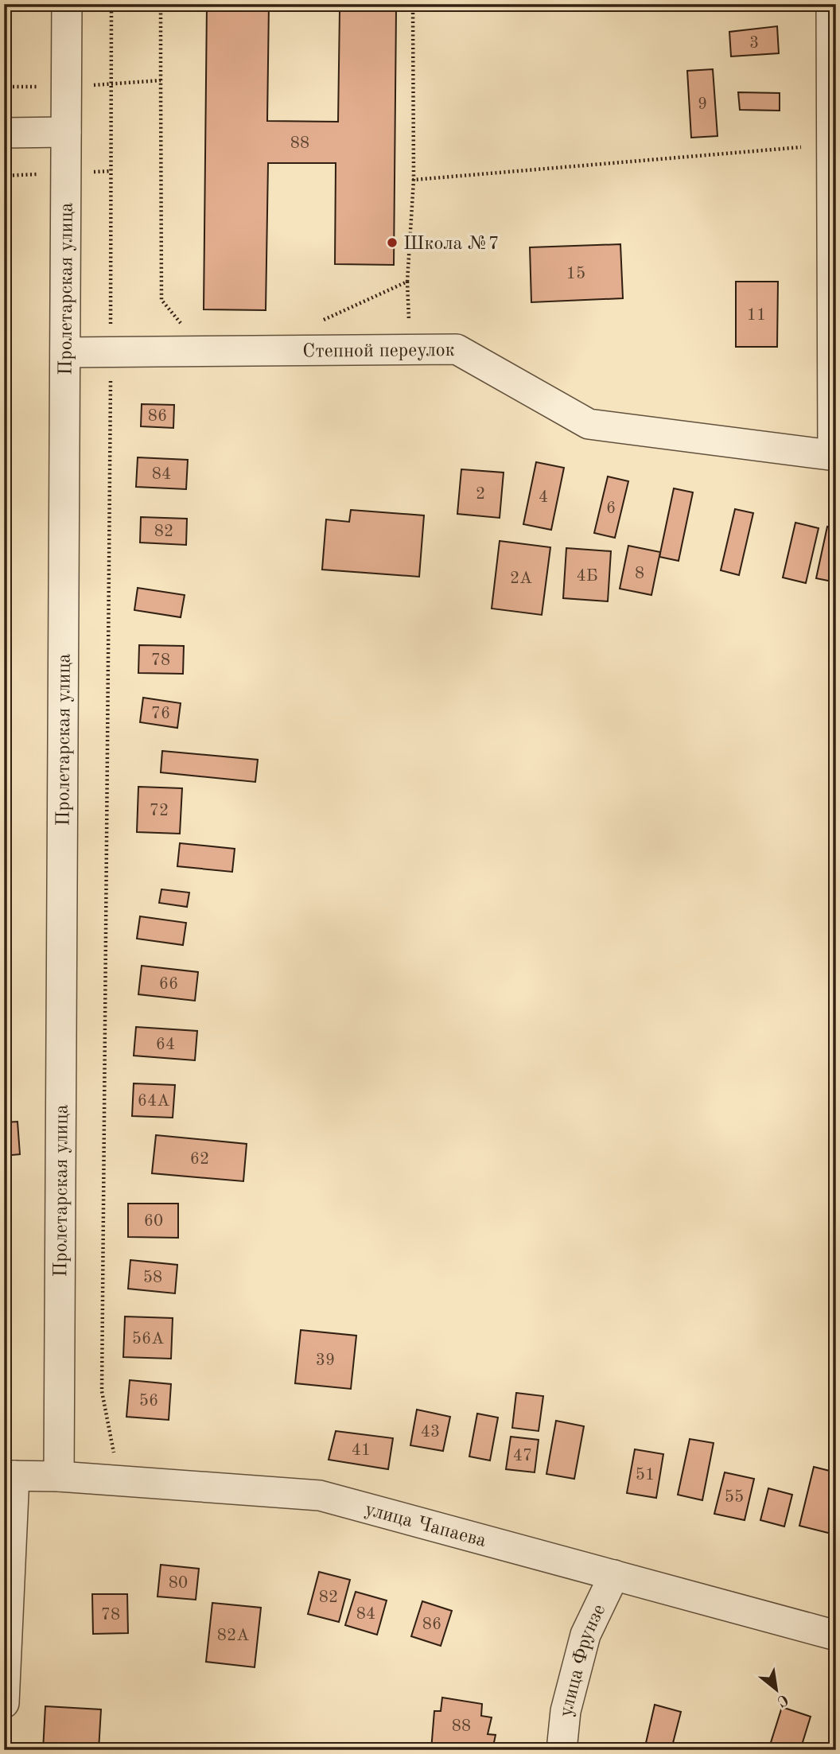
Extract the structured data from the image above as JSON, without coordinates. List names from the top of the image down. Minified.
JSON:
{"streets":{"street":["Пролетарская улица","Степной переулок","улица Чапаева","улица Фрунзе"]},"crossings":[["Пролетарская улица","Степной переулок"],["Пролетарская улица","улица Чапаева"],["улица Чапаева","улица Фрунзе"]],"places":["Школа №7"],"house_numbers":["3","9","88","15","11","86","84","2","4","6","82","8","4Б","2А","78","76","72","66","64","64А","62","60","58","56А","39","56","43","41","47","51","55","80","82","84","78","86","82А","88"],"north":"bottom right"}
